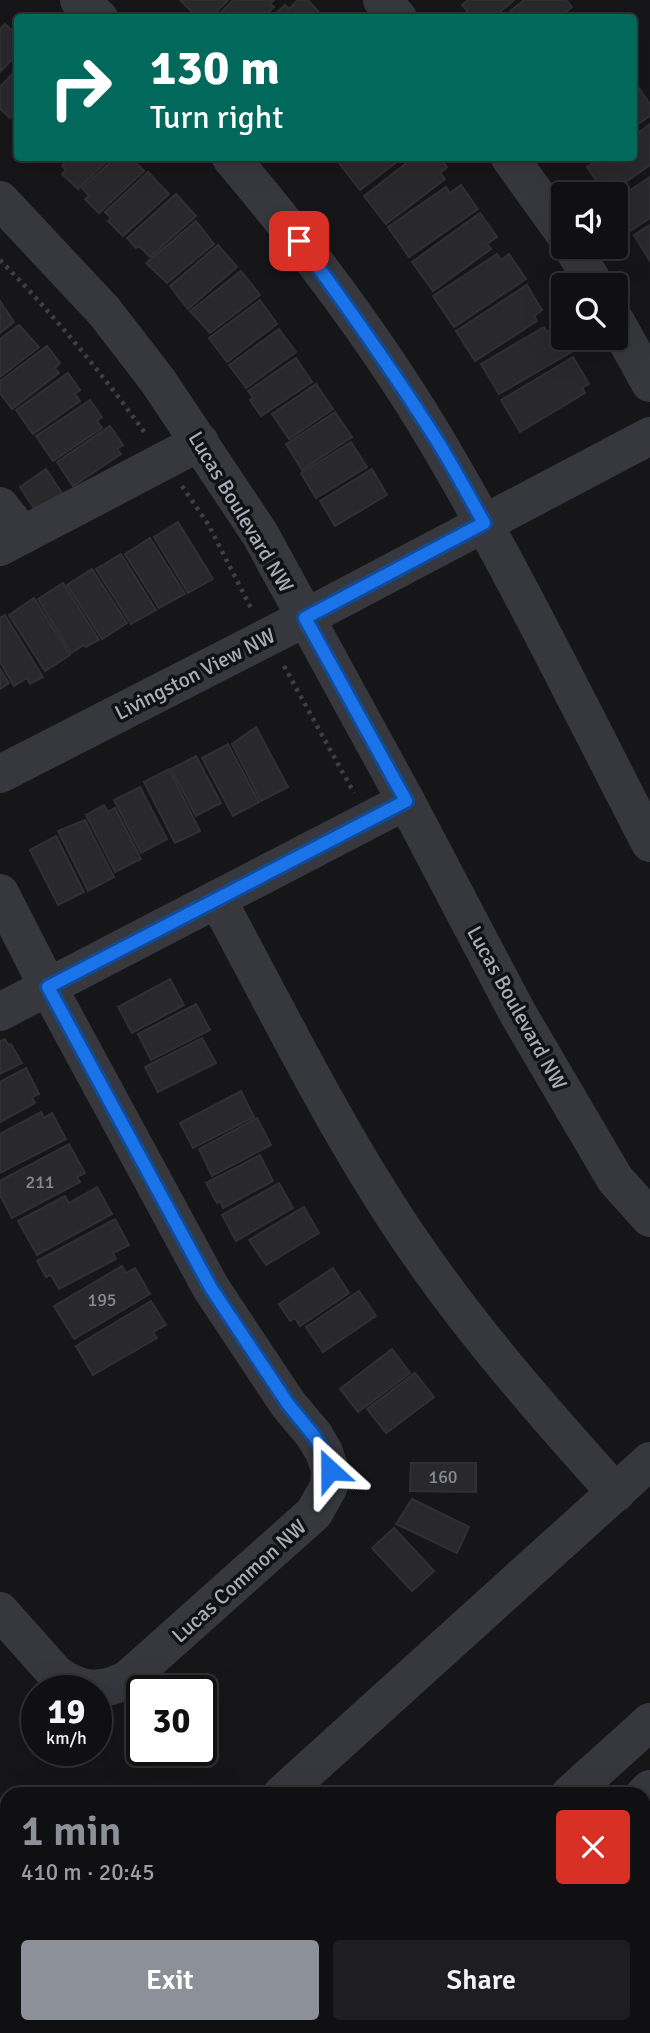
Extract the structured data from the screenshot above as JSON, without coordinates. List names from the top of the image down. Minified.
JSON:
{"streets":{"street":["Lucas Boulevard NW","Livingston View NW","Lucas Common NW"]},"crossings":[["Lucas Boulevard NW","Livingston View NW"]],"house_numbers":["211","195","160"],"page":{"turn":["130 m","Turn right"],"speed":"19 km/h","limit":"30","heading":["1 min","410 m · 20:45"],"buttons":["Exit","Share"]}}
